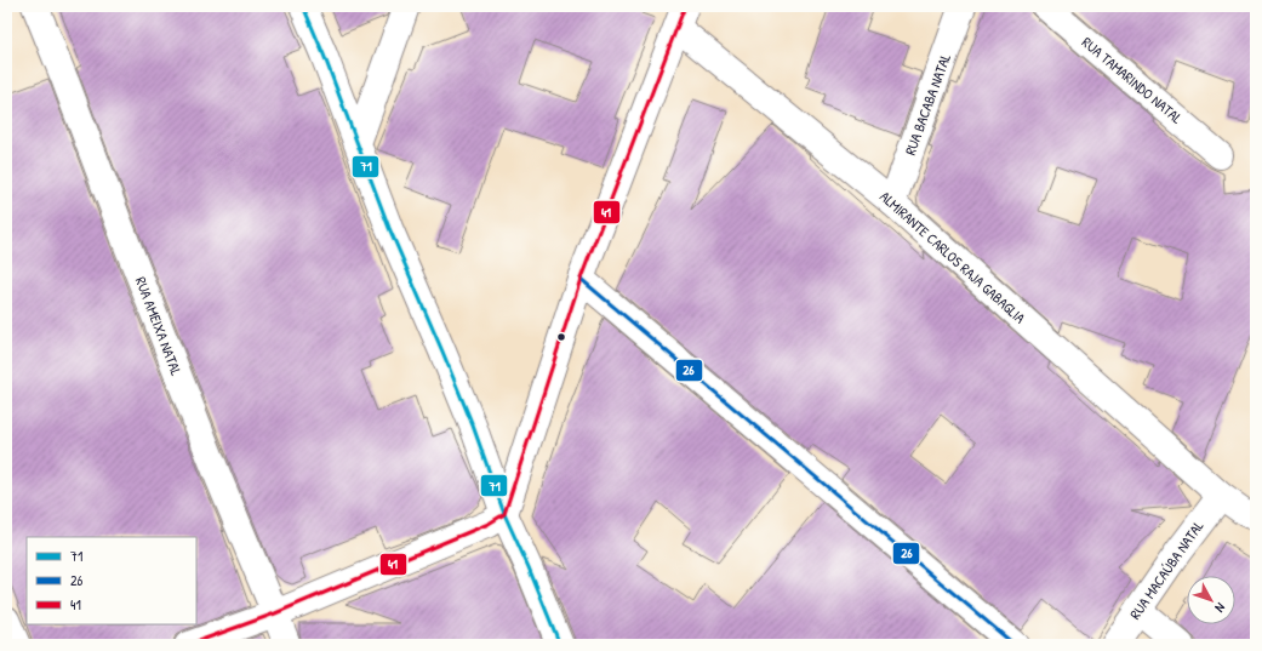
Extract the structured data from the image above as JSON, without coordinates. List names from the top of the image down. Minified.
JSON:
{"streets":{"street":["RUA TAMARINDO NATAL","RUA BACABA NATAL","ALMIRANTE CARLOS RAJA GABAGLIA","RUA AMEIXA NATAL","RUA MACAÚBA NATAL"]},"crossings":[["RUA BACABA NATAL","ALMIRANTE CARLOS RAJA GABAGLIA"],["ALMIRANTE CARLOS RAJA GABAGLIA","RUA MACAÚBA NATAL"]],"lines":["transit line 71","transit line 41","transit line 26"],"legend":["71","26","41"],"north":"bottom right"}
